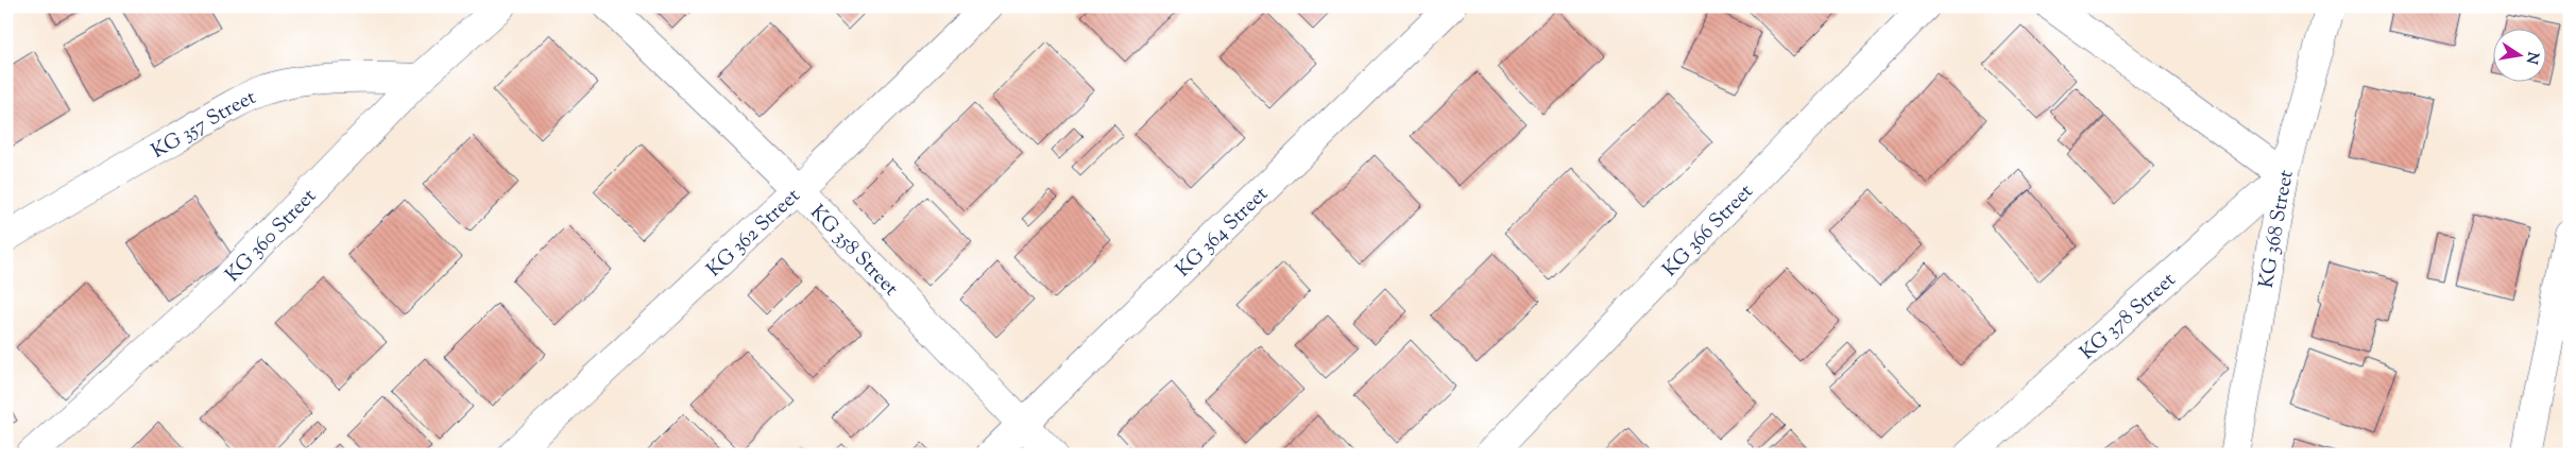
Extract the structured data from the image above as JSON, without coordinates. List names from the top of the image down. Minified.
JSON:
{"streets":{"street":["KG 357 Street","KG 368 Street","KG 366 Street","KG 364 Street","KG 362 Street","KG 360 Street","KG 358 Street","KG 378 Street"]},"crossings":[["KG 357 Street","KG 360 Street"],["KG 368 Street","KG 378 Street"],["KG 364 Street","KG 358 Street"],["KG 362 Street","KG 358 Street"]],"north":"right"}
